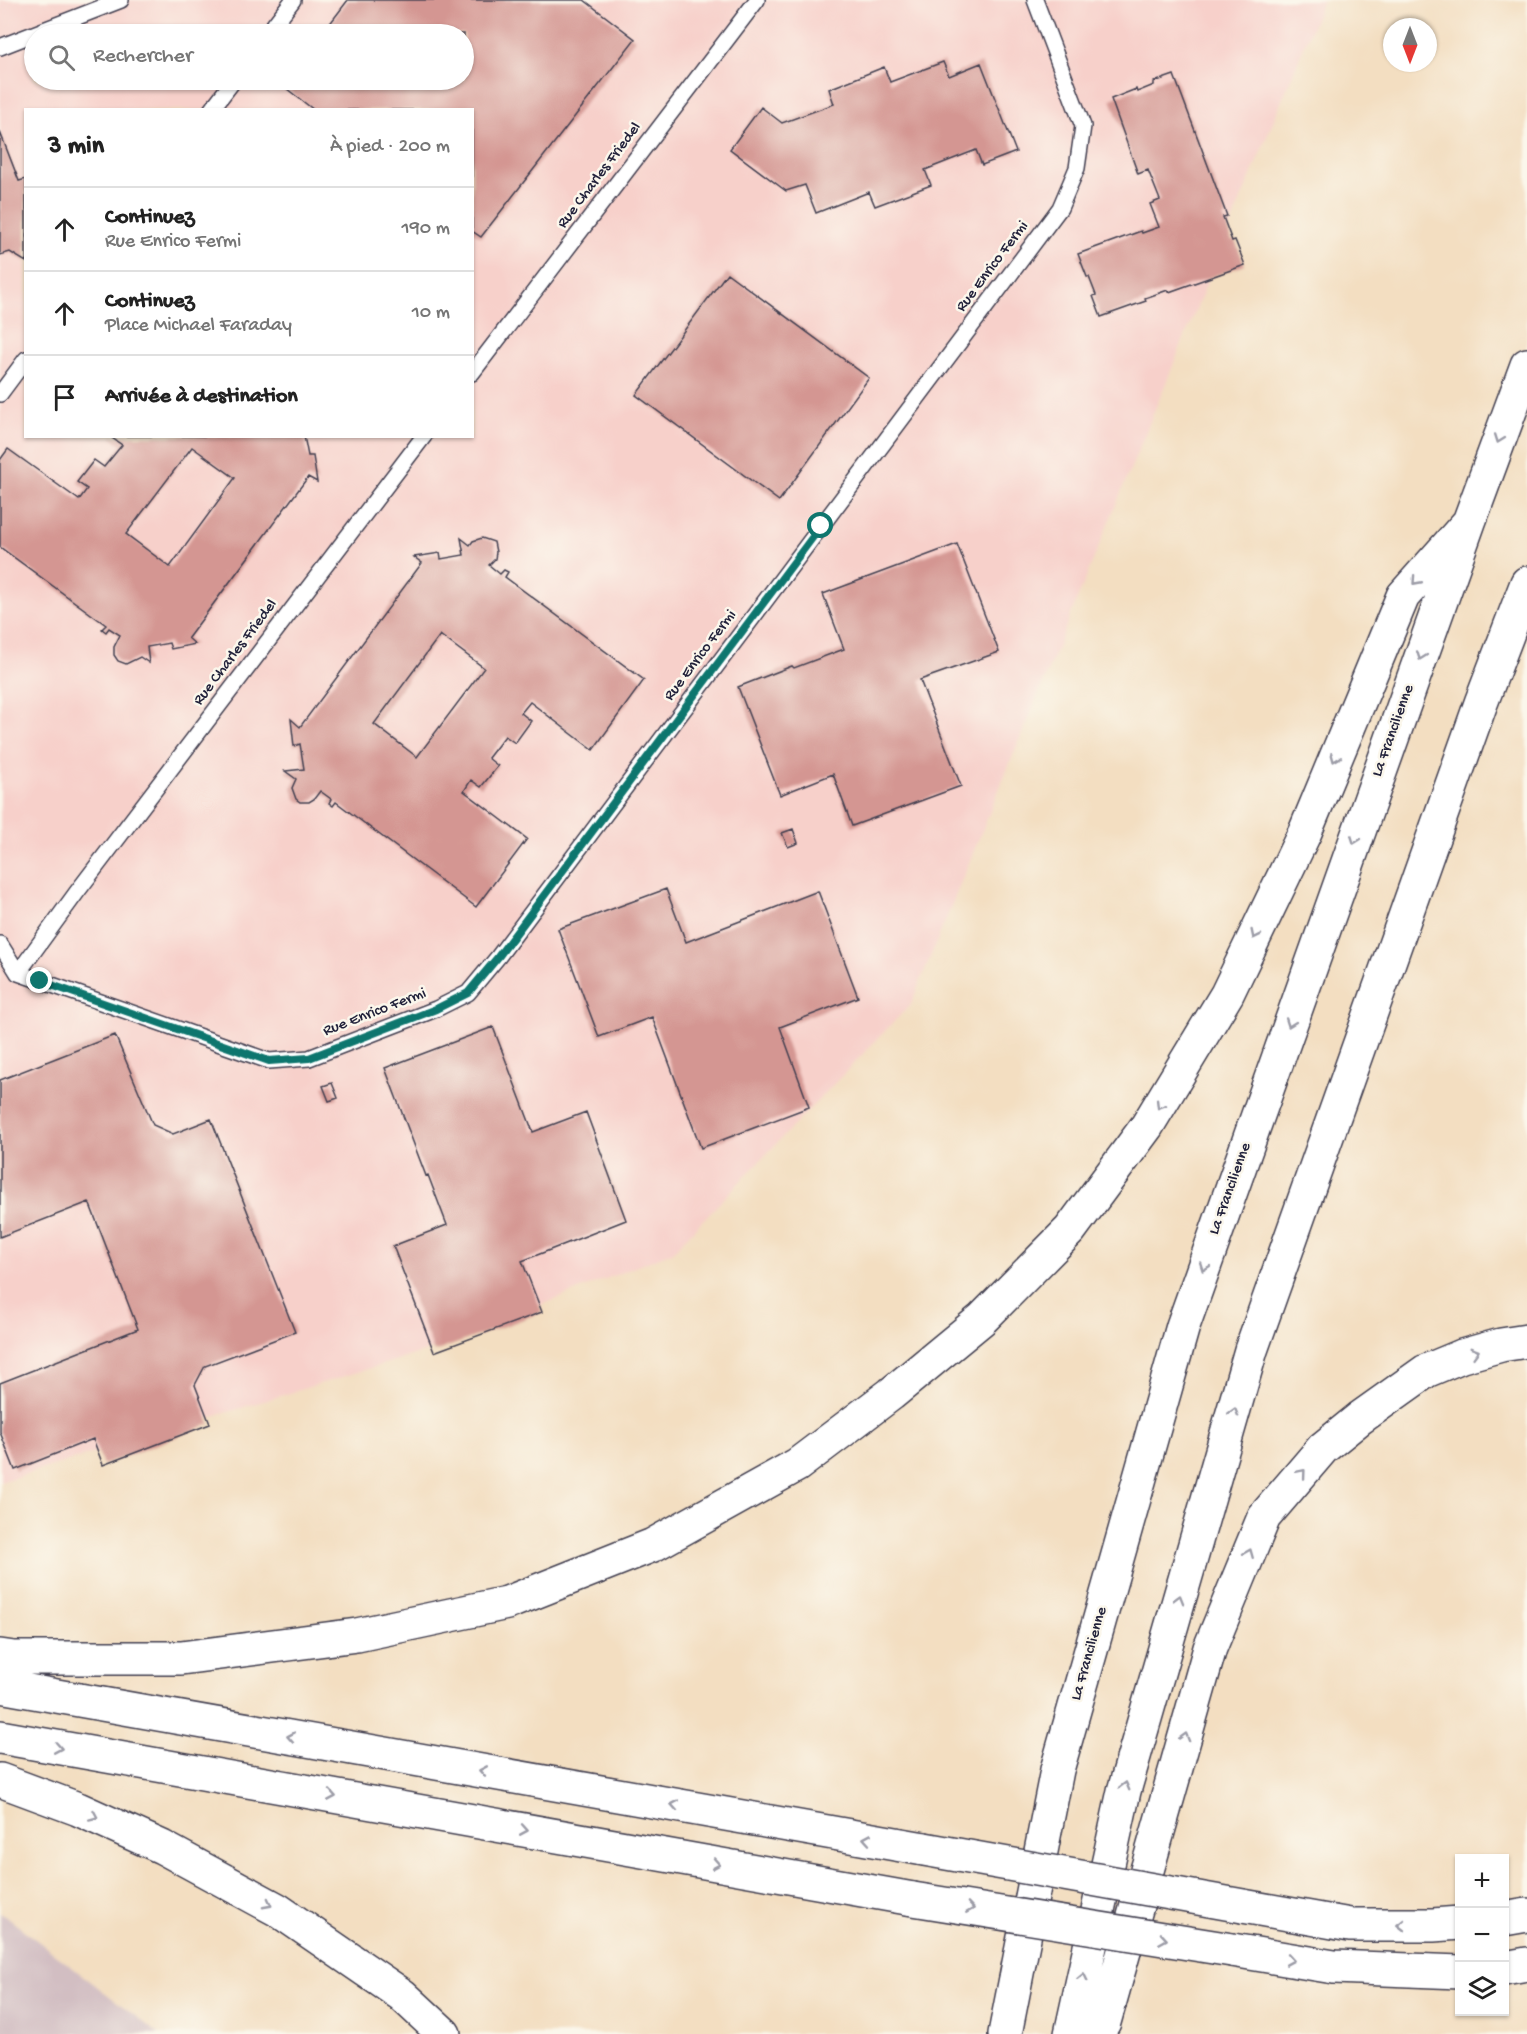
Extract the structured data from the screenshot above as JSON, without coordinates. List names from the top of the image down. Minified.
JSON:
{"streets":{"highway":["La Francilienne"],"lane":["Rue Charles Friedel","Rue Enrico Fermi"]},"crossings":[["Rue Charles Friedel","Rue Enrico Fermi"]],"north":"bottom","page":{"search":"Rechercher","heading":["3 min","À pied · 200 m"],"list":[["Continuez","Rue Enrico Fermi","190 m"],["Continuez","Place Michael Faraday","10 m"],"Arrivée à destination"],"map_buttons":["+","−"]}}
